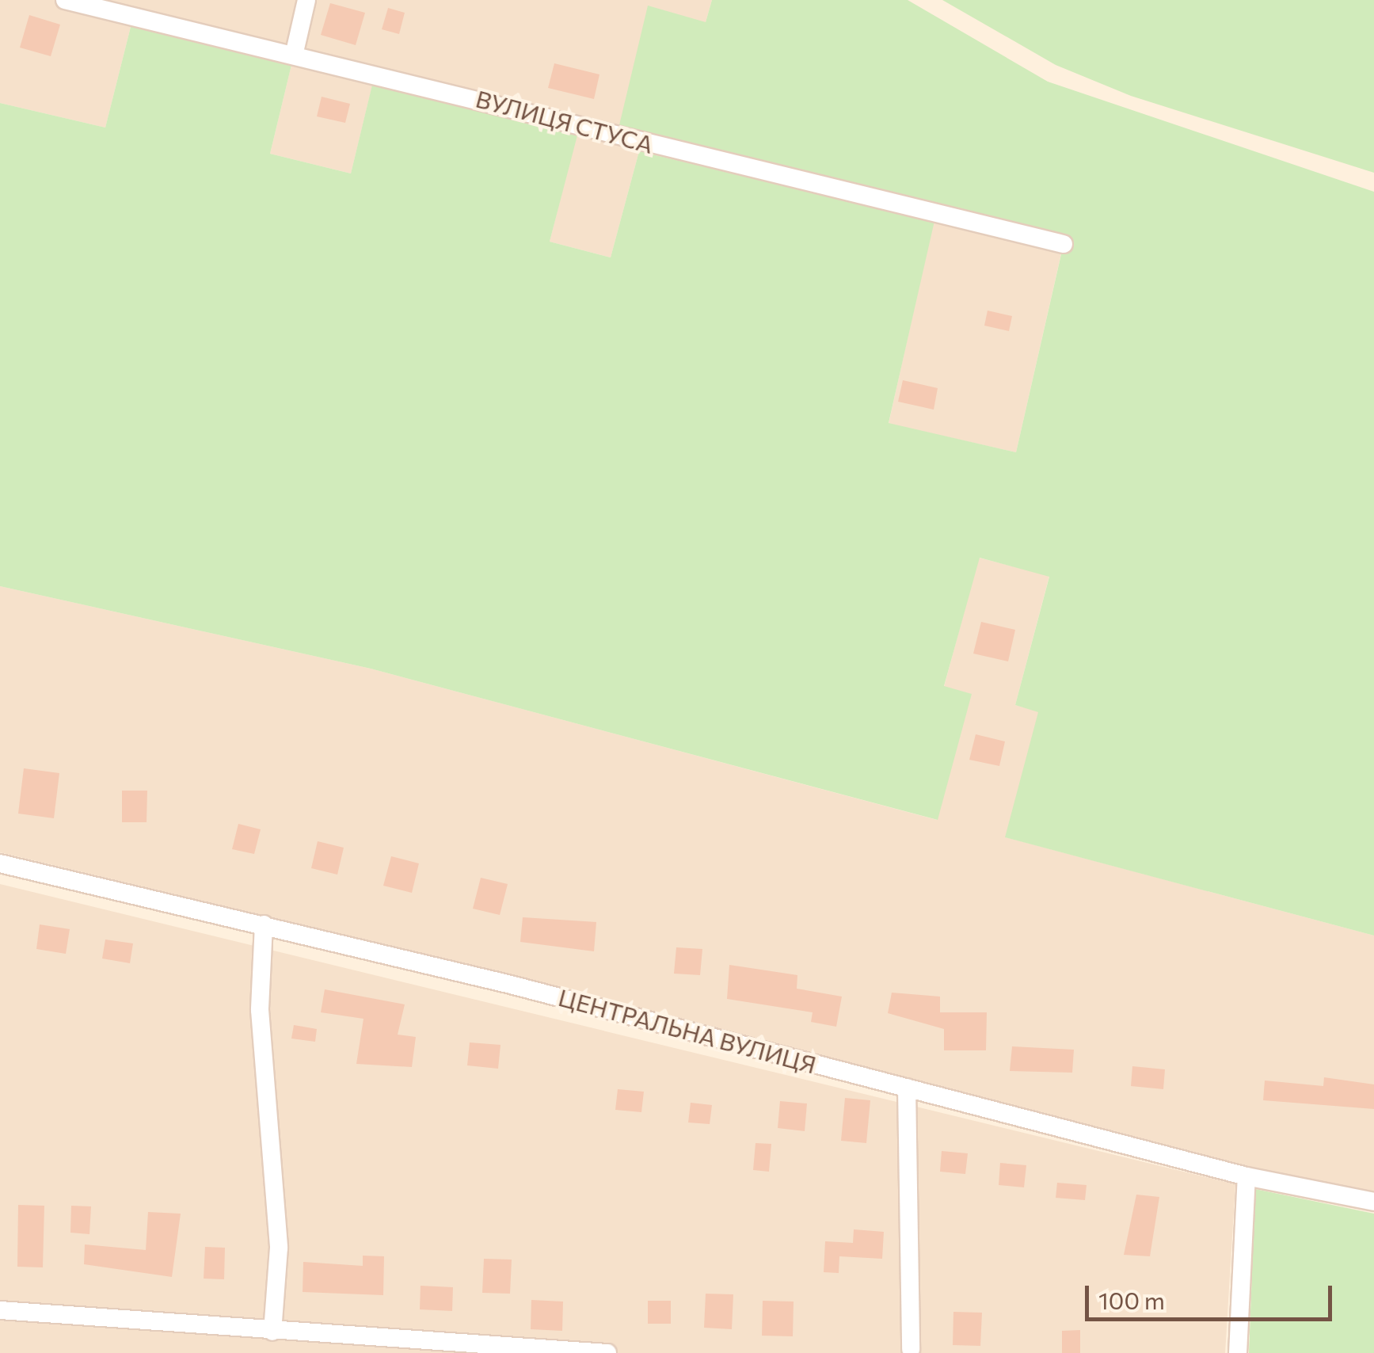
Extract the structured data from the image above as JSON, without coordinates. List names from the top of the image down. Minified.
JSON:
{"streets":{"street":["ВУЛИЦЯ СТУСА","ЦЕНТРАЛЬНА ВУЛИЦЯ"]},"scale_bar":"100 m"}
